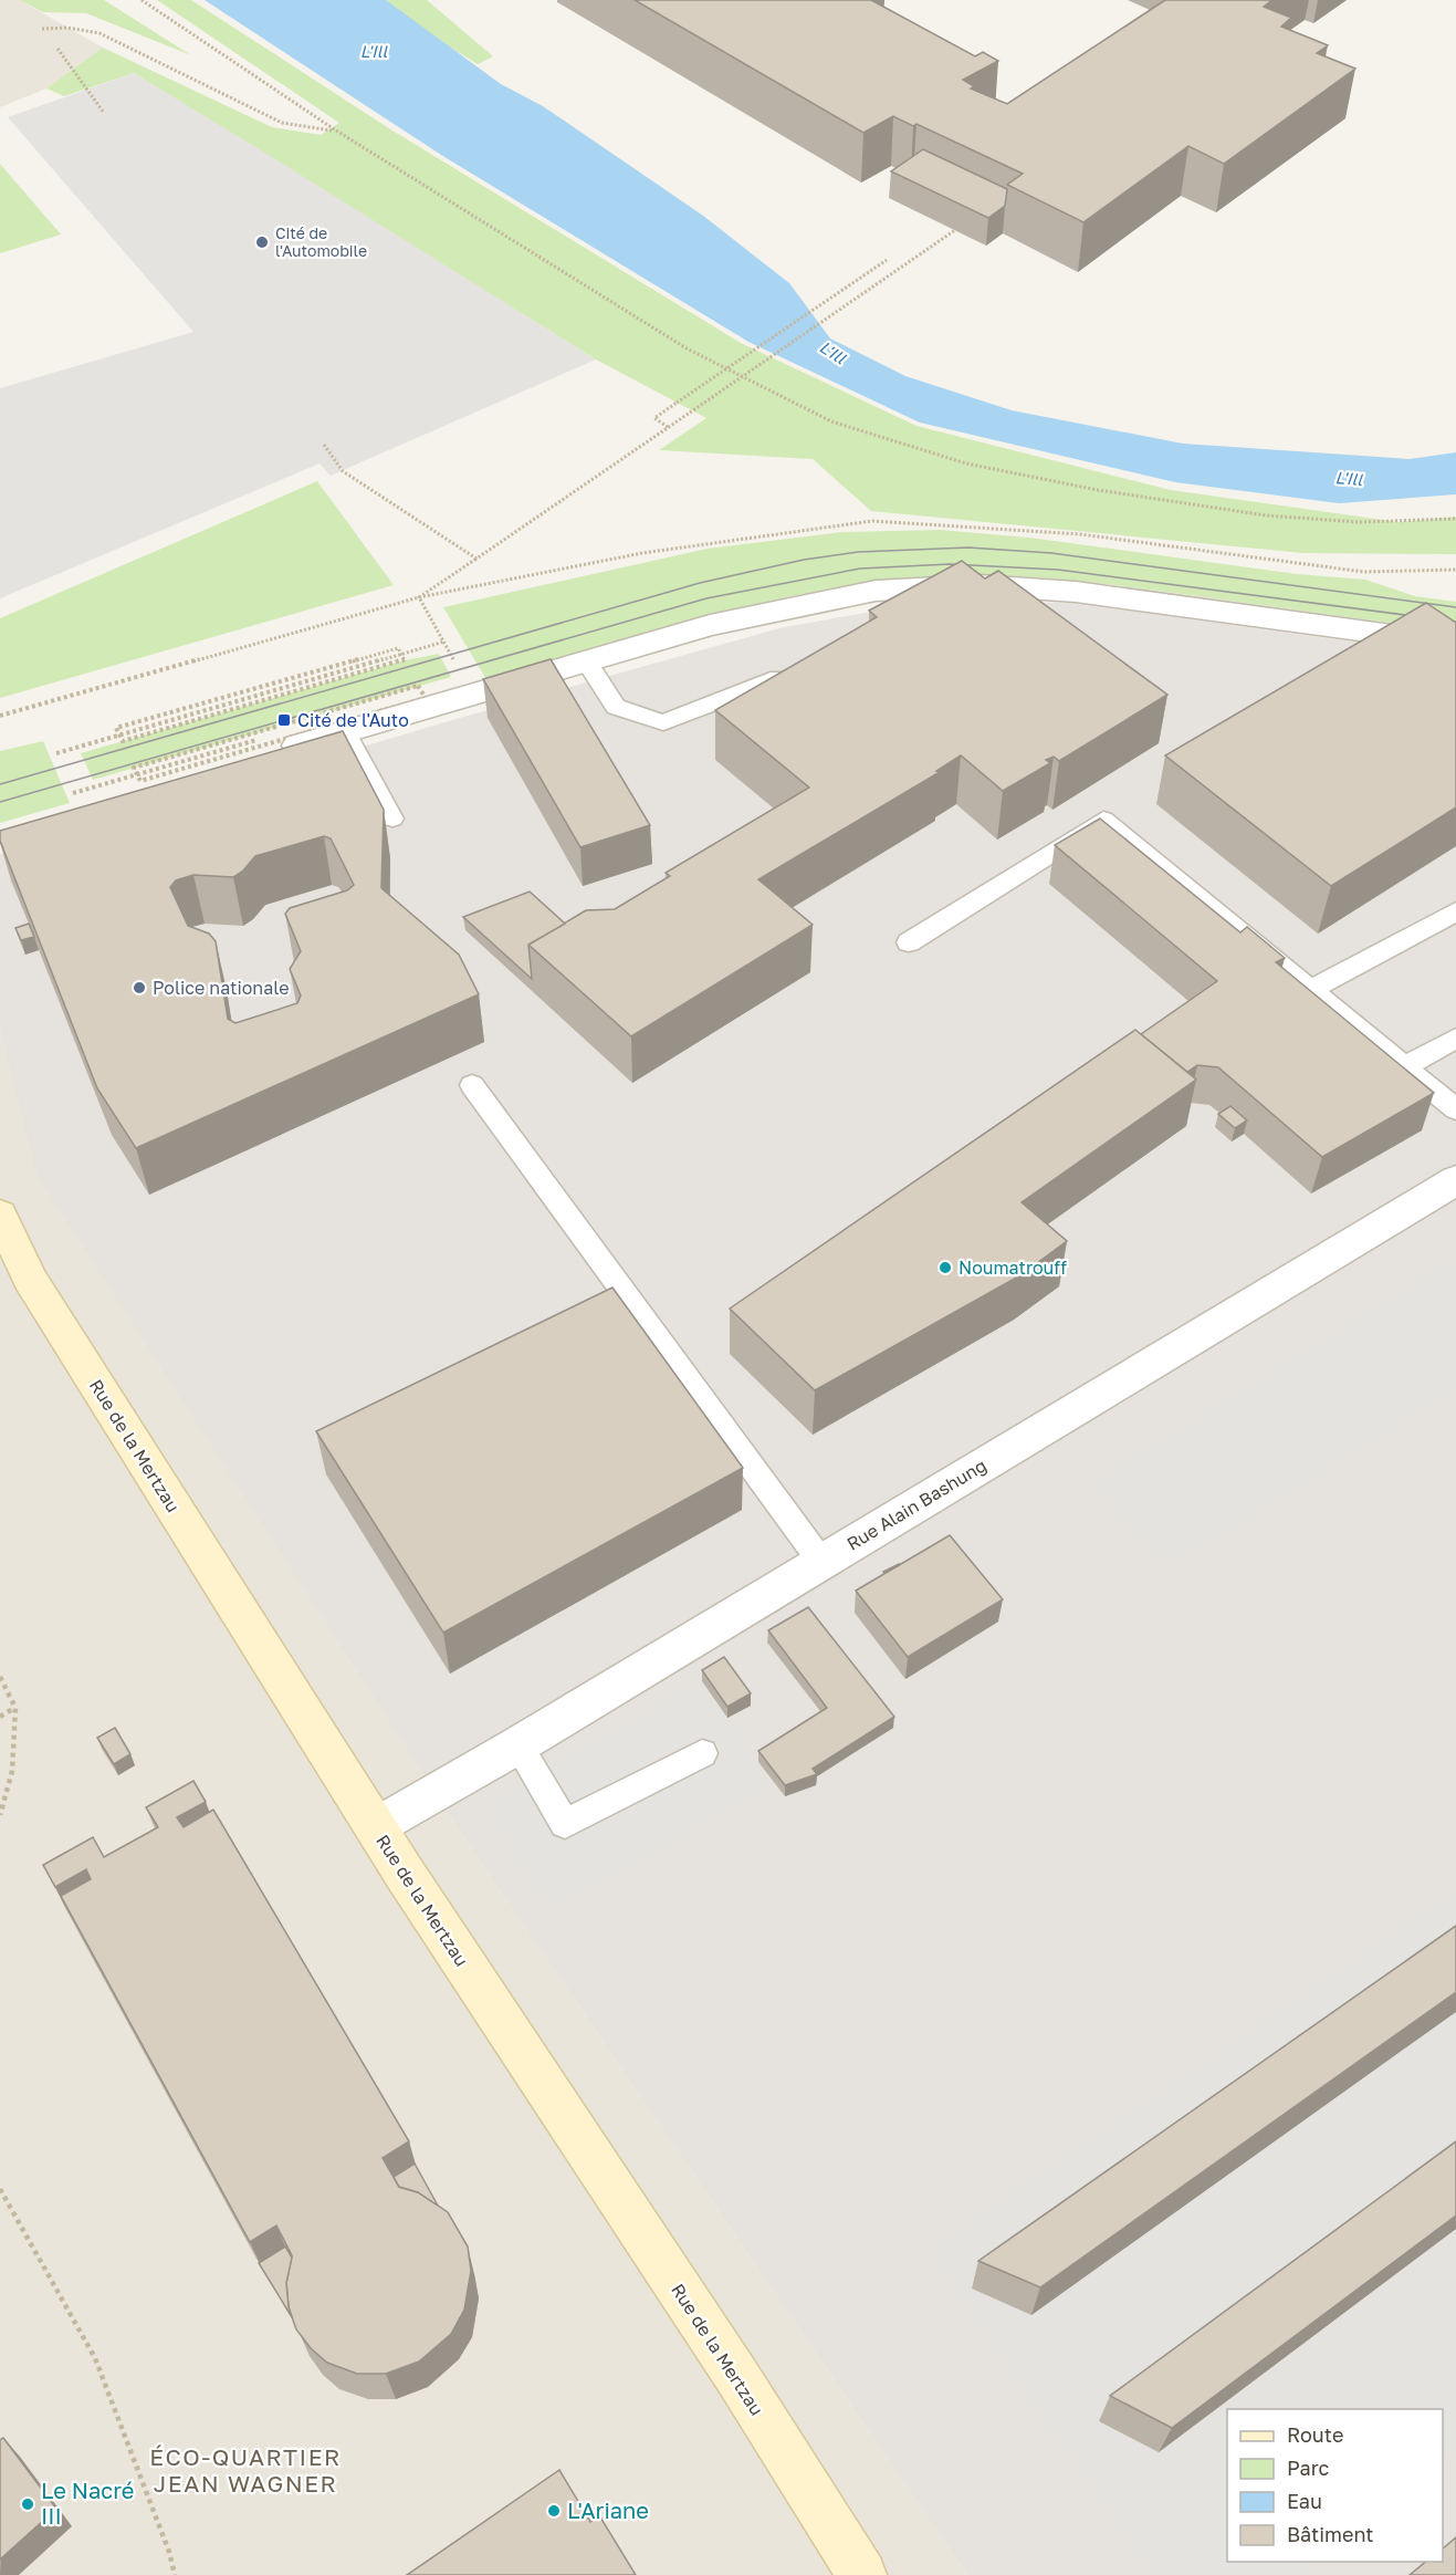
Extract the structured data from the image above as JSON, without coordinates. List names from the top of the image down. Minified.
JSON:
{"streets":{"main road":["Rue de la Mertzau"],"street":["Rue Alain Bashung"]},"crossings":[["Rue de la Mertzau","Rue Alain Bashung"]],"districts":["ÉCO-QUARTIER JEAN WAGNER"],"water":["L'Ill"],"places":{"other":["Cité de l'Automobile","Police nationale","Noumatrouff","Le Nacré III","L'Ariane"],"transit":["Cité de l'Auto"]},"legend":["Route","Parc","Eau","Bâtiment"]}
